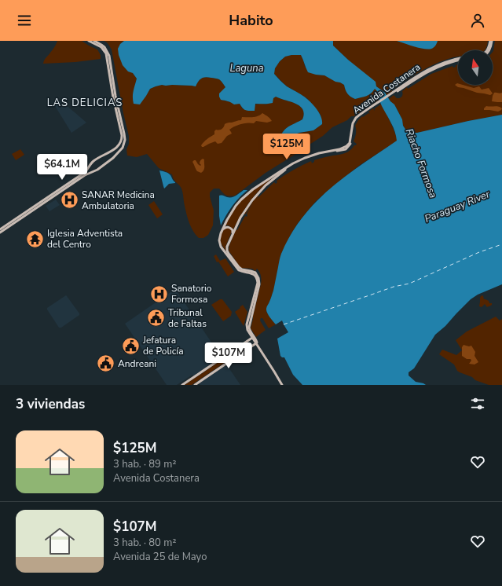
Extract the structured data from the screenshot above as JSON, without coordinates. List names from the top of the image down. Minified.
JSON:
{"streets":{"main road":["Avenida Costanera"]},"districts":["LAS DELICIAS"],"water":["Laguna","Riacho Formosa","Paraguay River"],"places":{"hospital":["SANAR Medicina Ambulatoria","Sanatorio Formosa"],"temple":["Iglesia Adventista del Centro"],"public building":["Tribunal de Faltas","Jefatura de Policía","Andreani"]},"north":"top","page":{"header":"Habito","price":["$125M","$64.1M","$107M"],"heading":"3 viviendas","list":[{"name":"$125M","note":"3 hab. · 89 m² · Avenida Costanera"},{"name":"$107M","note":"3 hab. · 80 m² · Avenida 25 de Mayo"}]}}
